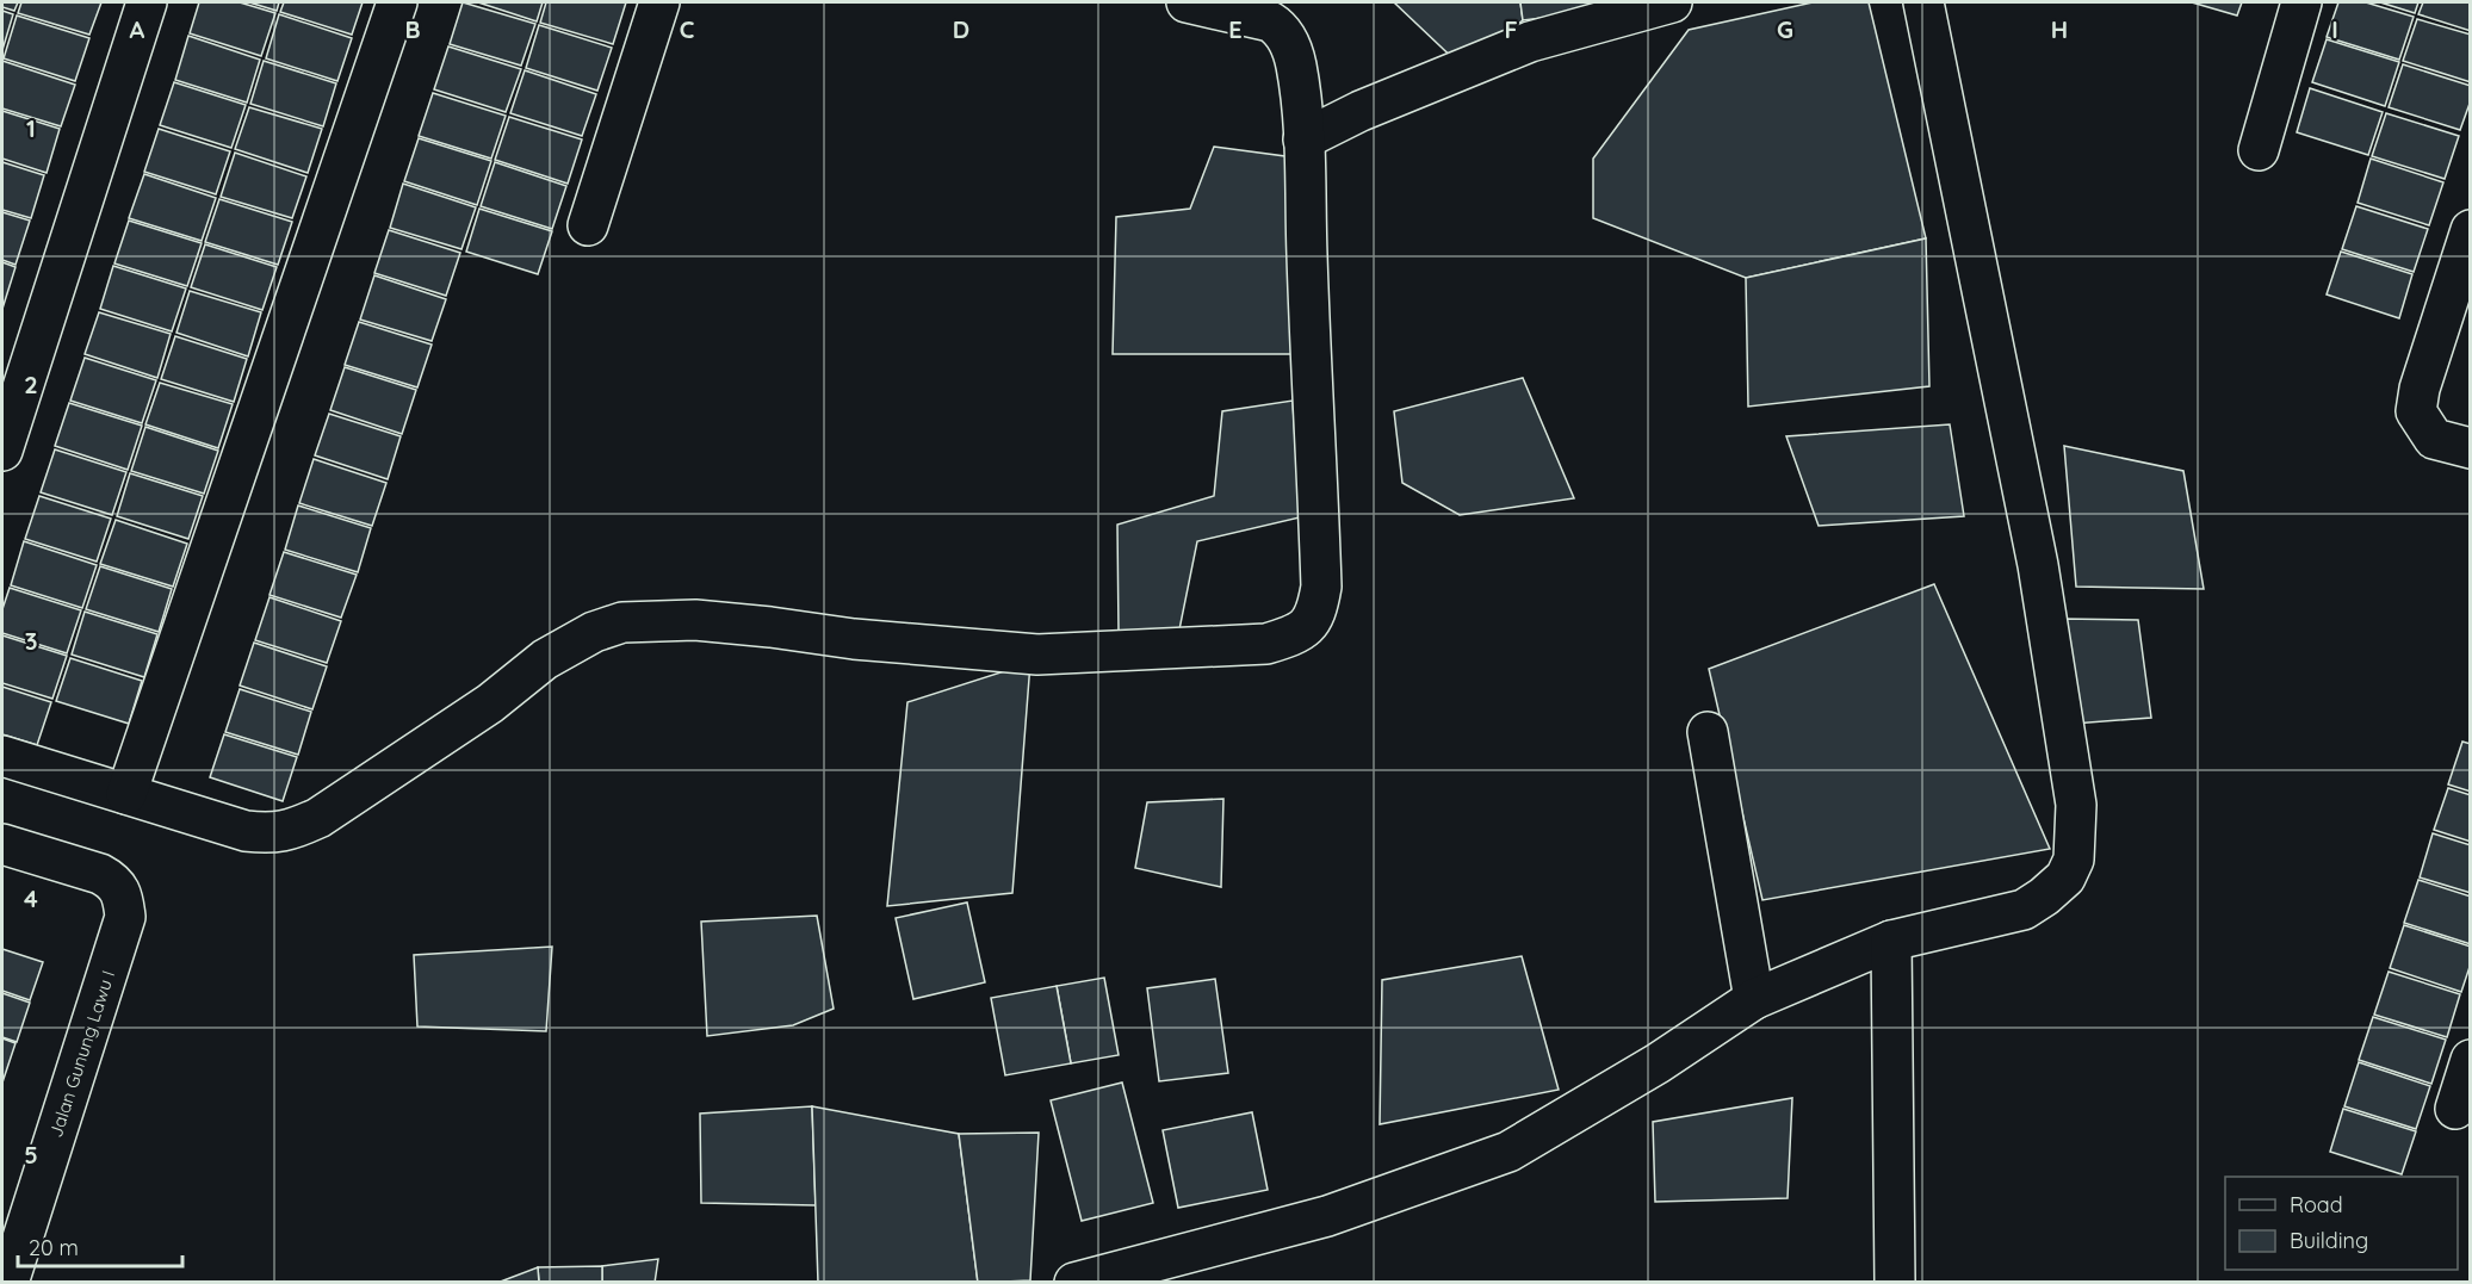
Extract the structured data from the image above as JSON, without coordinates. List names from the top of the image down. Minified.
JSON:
{"streets":{"street":["Jalan Gunung Lawu I"]},"legend":["Road","Building"],"scale_bar":"20 m","grid":{"columns":["A","B","C","D","E","F","G","H","I"],"rows":["1","2","3","4","5"]}}
